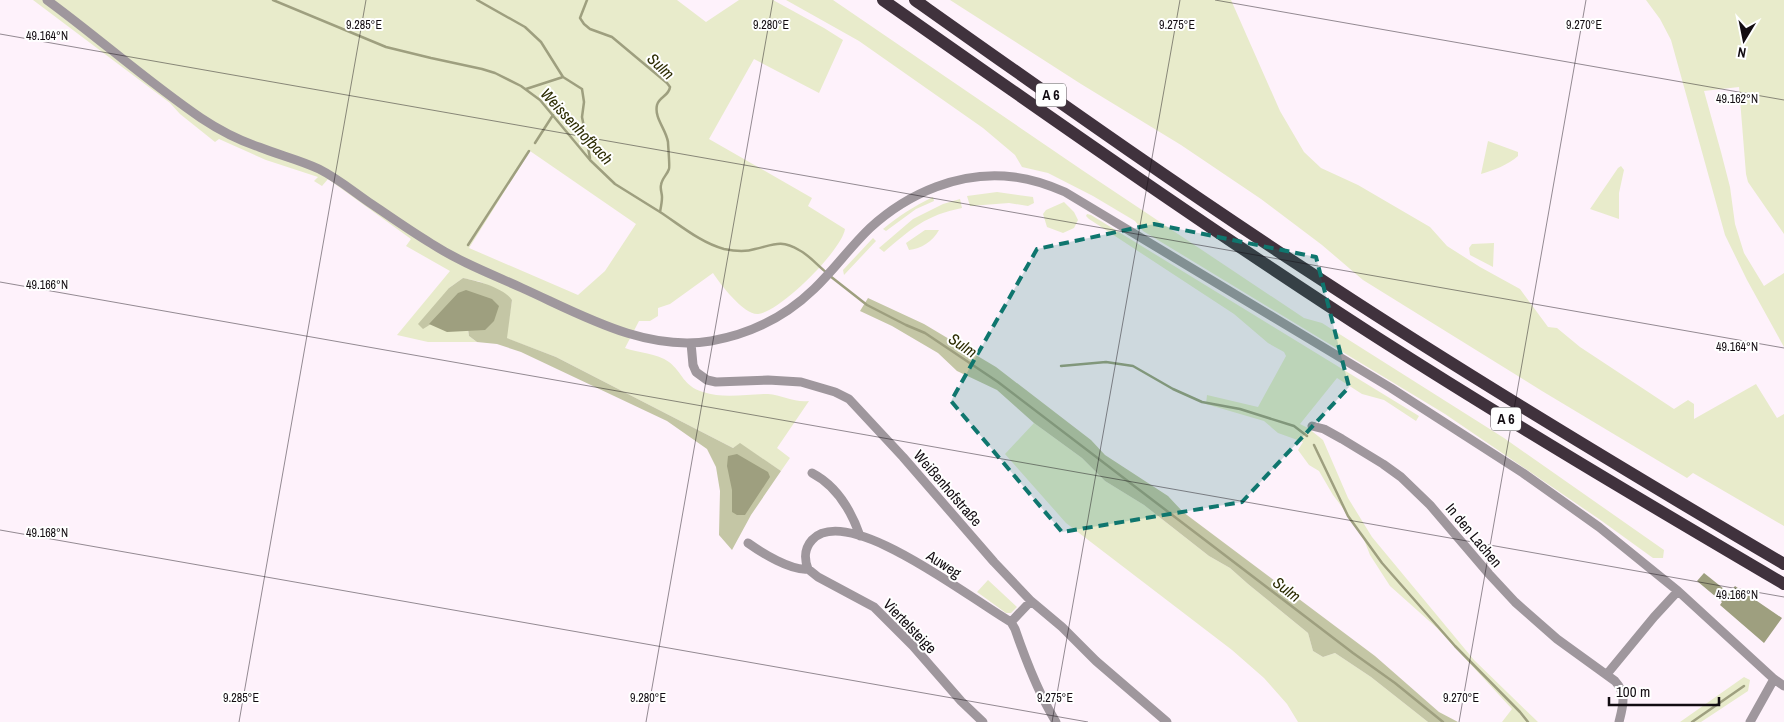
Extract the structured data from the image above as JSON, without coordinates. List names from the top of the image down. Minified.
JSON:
{"streets":{"highway":["A 6"],"street":["Weißenhofstraße","In den Lachen","Auweg","Viertelsteige"]},"crossings":[["Auweg","Viertelsteige"]],"water":["Sulm","Weissenhofbach"],"scale_bar":"100 m","north":"bottom","coordinates":["9.285°E","9.280°E","9.275°E","9.270°E","49.164°N","49.162°N","49.166°N","49.168°N"]}
